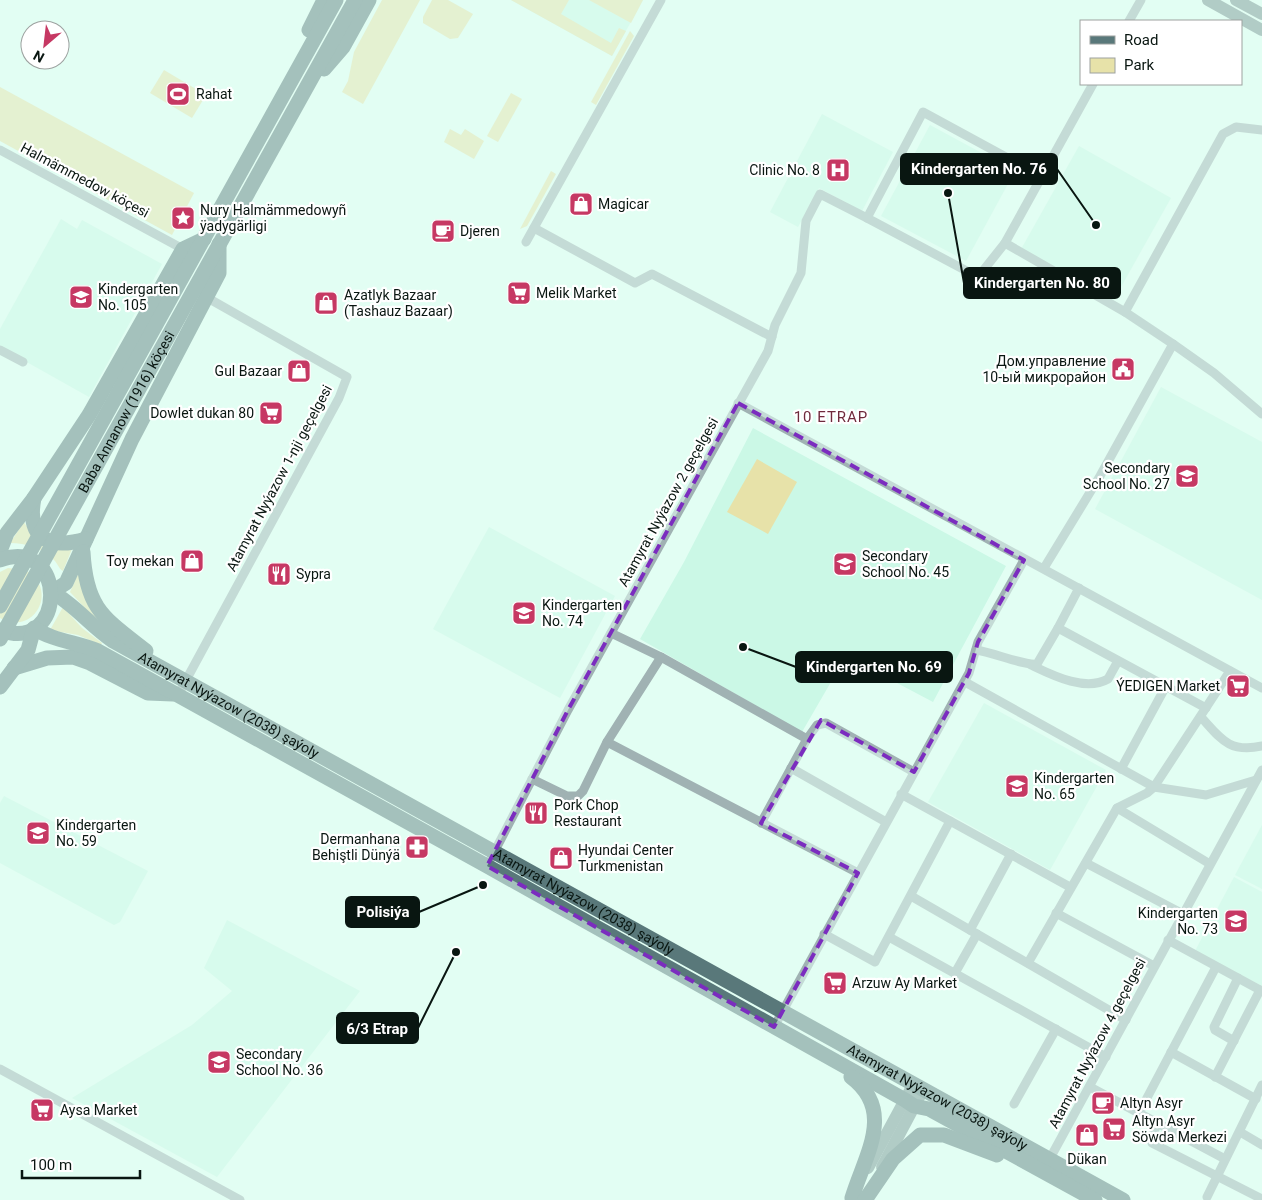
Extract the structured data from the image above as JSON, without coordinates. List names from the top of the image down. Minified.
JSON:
{"streets":{"main road":["Baba Annanow (1916) köçesi","Atamyrat Nyýazow (2038) şaýoly"],"street":["Halmämmedow köçesi","Atamyrat Nyýazow 1-nji geçelgesi","Atamyrat Nyýazow 2 geçelgesi","Atamyrat Nyýazow 4 geçelgesi"]},"crossings":[["Atamyrat Nyýazow 1-nji geçelgesi","Atamyrat Nyýazow (2038) şaýoly"],["Atamyrat Nyýazow 2 geçelgesi","Atamyrat Nyýazow (2038) şaýoly"],["Atamyrat Nyýazow (2038) şaýoly","Atamyrat Nyýazow 4 geçelgesi"]],"districts":["10 ETRAP"],"places":{"sports":["Rahat"],"hospital":["Clinic No. 8"],"other":["Kindergarten No. 80","Kindergarten No. 76","Kindergarten No. 69","Polisiýa","6/3 Etrap"],"shop":["Magicar","Azatlyk Bazaar (Tashauz Bazaar)","Gul Bazaar","Toy mekan","Hyundai Center Turkmenistan","Dükan"],"place":["Nury Halmämmedowyñ ÿadygärligi"],"cafe":["Djeren","Altyn Asyr"],"supermarket":["Melik Market","Dowlet dukan 80","ÝEDIGEN Market","Arzuw Ay Market","Aysa Market","Altyn Asyr Söwda Merkezi"],"school or university":["Kindergarten No. 105","Secondary School No. 27","Secondary School No. 45","Kindergarten No. 74","Kindergarten No. 65","Kindergarten No. 59","Kindergarten No. 73","Secondary School No. 36"],"public building":["Дом.управление 10-ый микрорайон"],"restaurant":["Sypra","Pork Chop Restaurant"],"pharmacy":["Dermanhana Behiştli Dünýä"]},"legend":["Road","Park"],"scale_bar":"100 m","north":"bottom left"}
